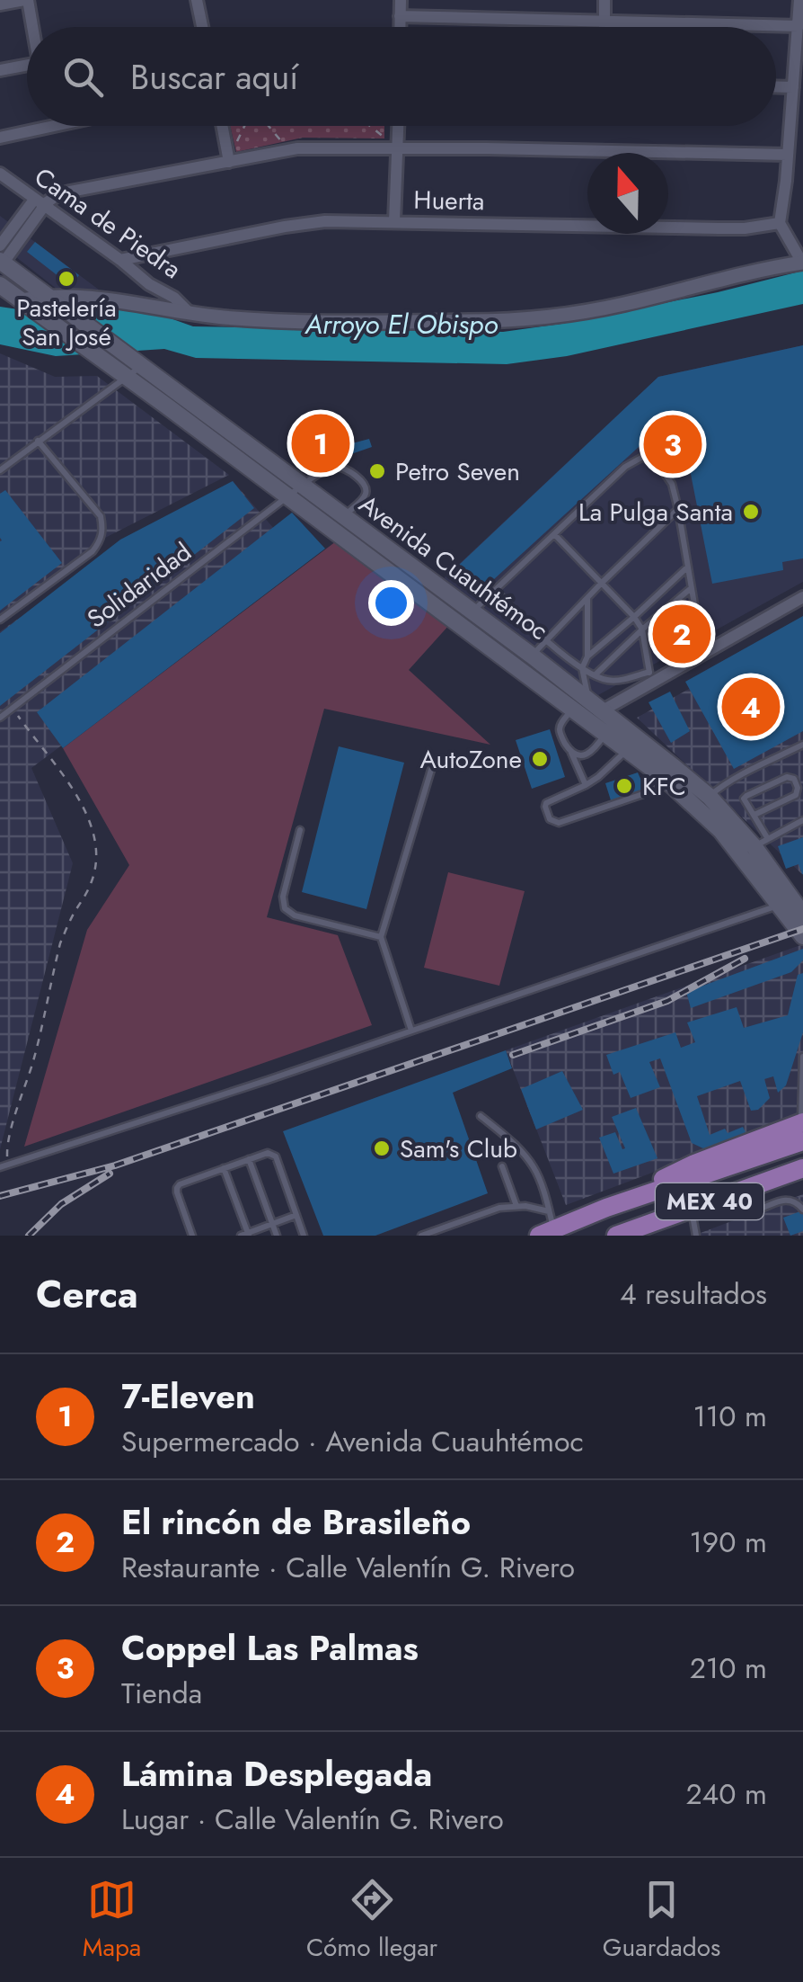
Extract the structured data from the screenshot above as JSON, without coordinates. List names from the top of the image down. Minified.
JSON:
{"streets":{"main road":["Avenida Cuauhtémoc","MEX 40"],"street":["Huerta","Cama de Piedra"],"lane":["Solidaridad"]},"crossings":[["Huerta","Cama de Piedra"],["Avenida Cuauhtémoc","Solidaridad"]],"water":["Arroyo El Obispo"],"places":["Pastelería San José","Petro Seven","La Pulga Santa","AutoZone","KFC","Sam's Club"],"north":"top","page":{"search":"Buscar aquí","pins":["1","3","2","4"],"heading":["Cerca","4 resultados"],"list":[{"mark":"1","name":"7-Eleven","note":"Supermercado · Avenida Cuauhtémoc","value":"110 m"},{"mark":"2","name":"El rincón de Brasileño","note":"Restaurante · Calle Valentín G. Rivero","value":"190 m"},{"mark":"3","name":"Coppel Las Palmas","note":"Tienda","value":"210 m"},{"mark":"4","name":"Lámina Desplegada","note":"Lugar · Calle Valentín G. Rivero","value":"240 m"}],"nav":["Mapa","Cómo llegar","Guardados"]}}
